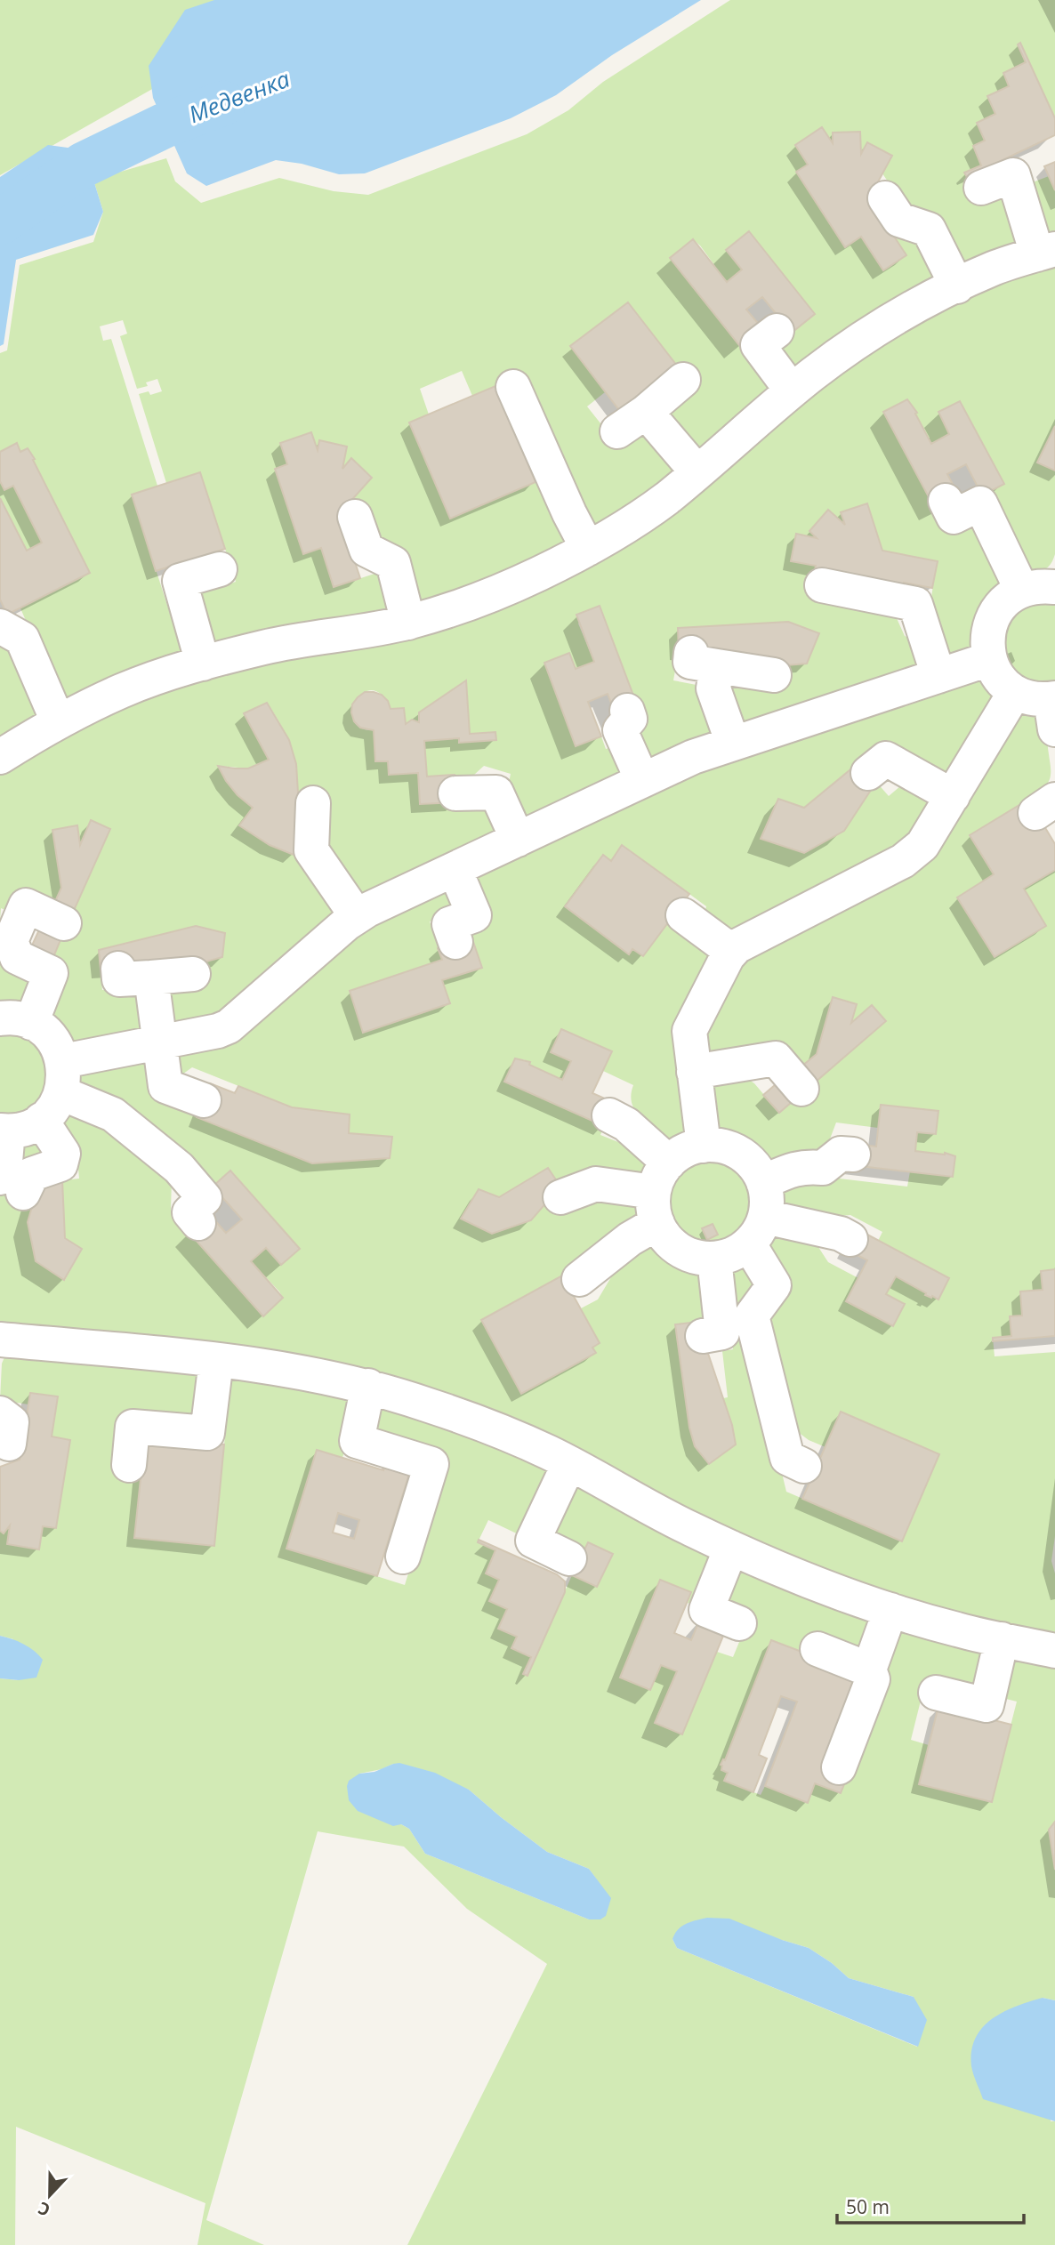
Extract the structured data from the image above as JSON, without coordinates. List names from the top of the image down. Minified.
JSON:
{"water":["Медвенка"],"scale_bar":"50 m","north":"bottom"}
